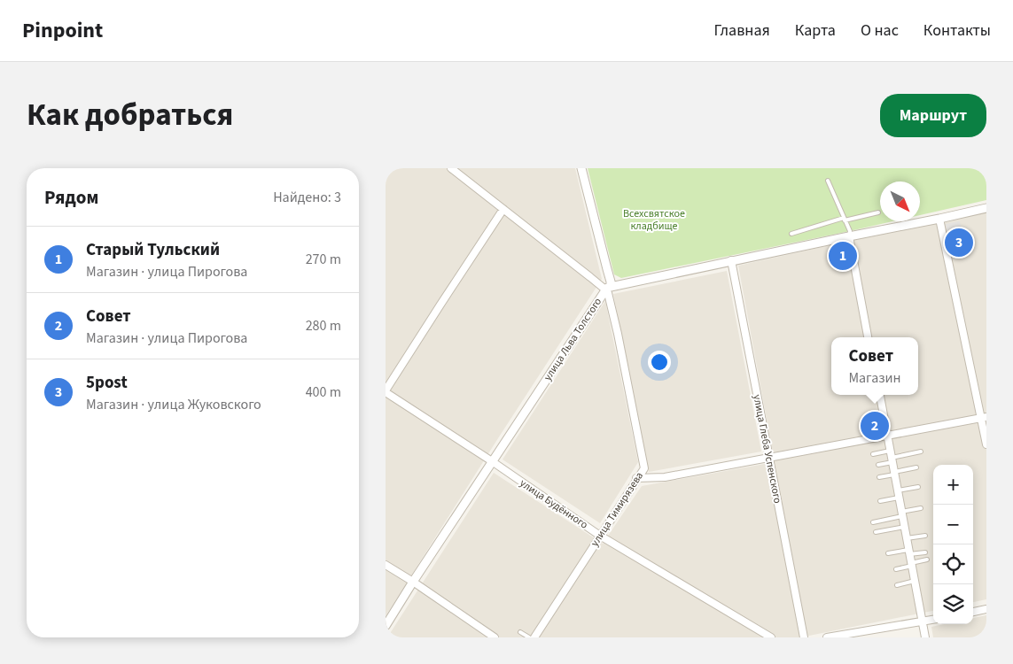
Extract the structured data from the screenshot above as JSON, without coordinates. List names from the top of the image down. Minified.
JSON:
{"streets":{"street":["улица Льва Толстого","улица Глеба Успенского","улица Будённого","улица Тимирязева"]},"crossings":[["улица Льва Толстого","улица Будённого"],["улица Льва Толстого","улица Тимирязева"],["улица Будённого","улица Тимирязева"]],"parks":["Всехсвятское кладбище"],"north":"bottom right","page":{"header":"Pinpoint","nav":["Главная","Карта","О нас","Контакты"],"title":"Как добраться","buttons":"Маршрут","heading":["Рядом","Найдено: 3"],"list":[{"mark":"1","name":"Старый Тульский","note":"Магазин · улица Пирогова","value":"270 m"},{"mark":"2","name":"Совет","note":"Магазин · улица Пирогова","value":"280 m"},{"mark":"3","name":"5post","note":"Магазин · улица Жуковского","value":"400 m"}],"pins":["3","1","2"],"popup":["Совет","Магазин"],"map_buttons":["+","−"]}}
